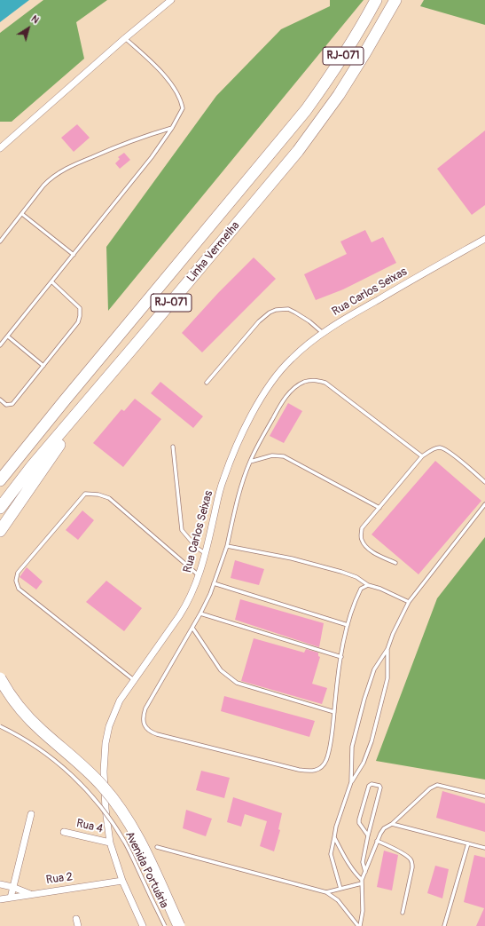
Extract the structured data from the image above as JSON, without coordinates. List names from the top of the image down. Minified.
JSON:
{"streets":{"highway":["RJ-071","Linha Vermelha"],"street":["Rua Carlos Seixas","Rua 4","Rua 2"],"lane":["Avenida Portuária"]},"crossings":[["Rua Carlos Seixas","Rua 4"],["Rua Carlos Seixas","Rua 2"]],"north":"top right"}
